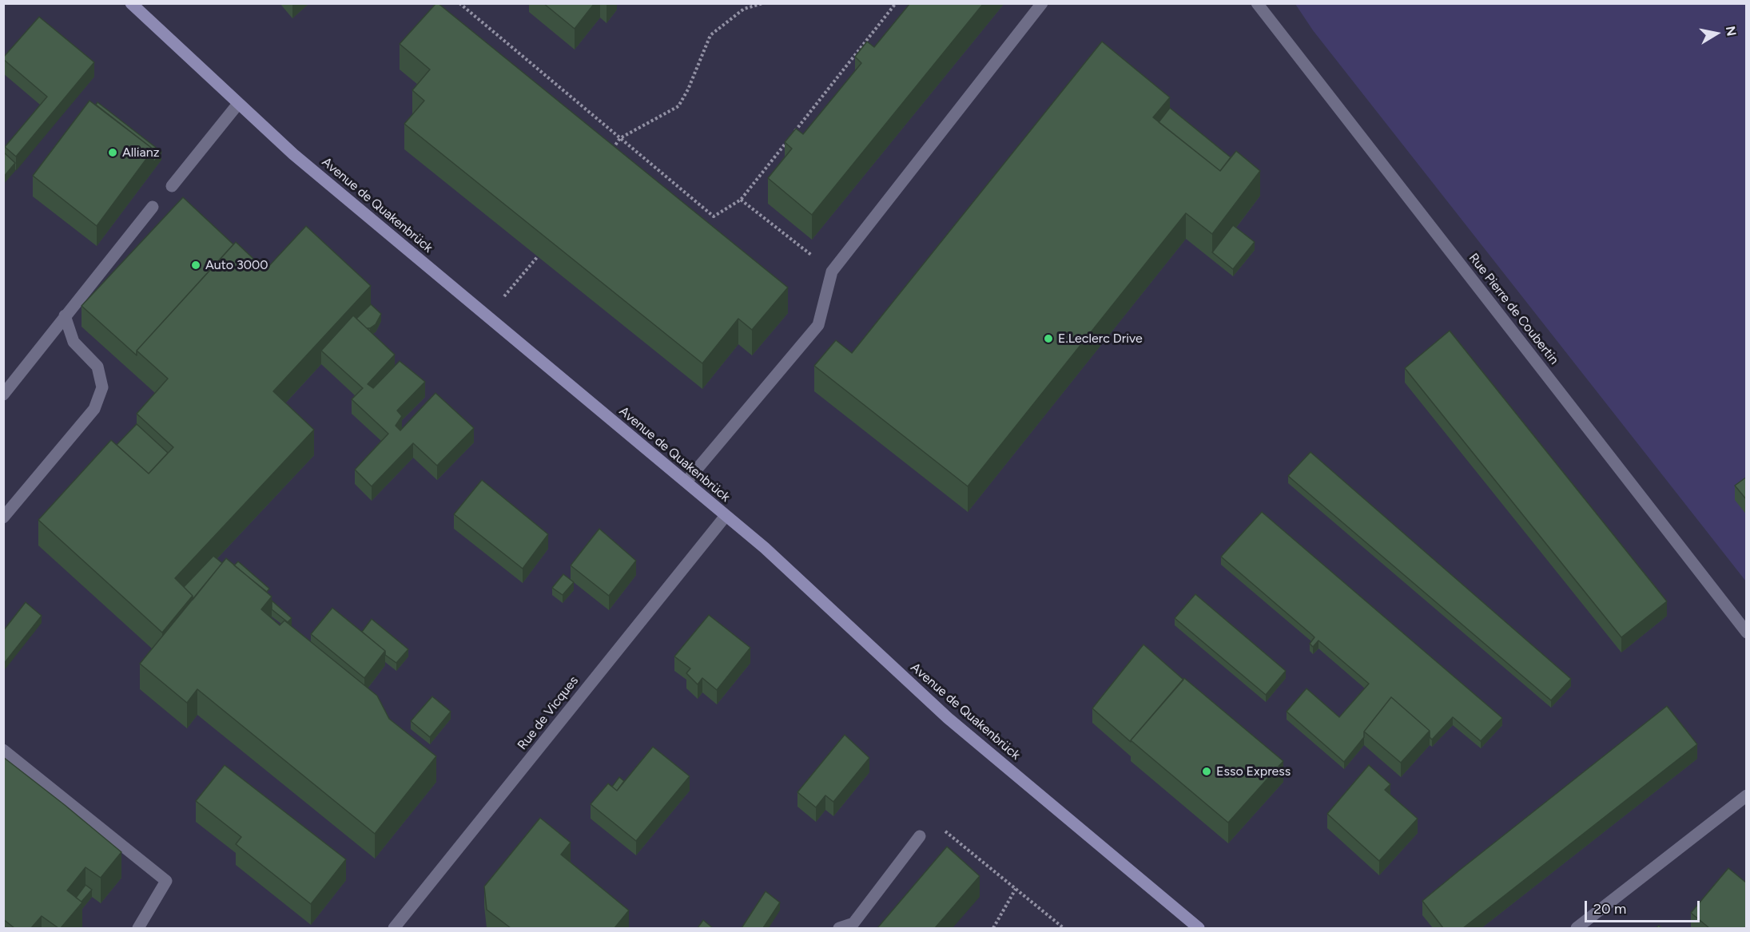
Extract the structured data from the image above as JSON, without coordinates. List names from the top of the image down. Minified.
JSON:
{"streets":{"main road":["Avenue de Quakenbrück"],"street":["Rue Pierre de Coubertin","Rue de Vicques"]},"crossings":[["Avenue de Quakenbrück","Rue de Vicques"]],"places":["Allianz","Auto 3000","E.Leclerc Drive","Esso Express"],"scale_bar":"20 m","north":"right"}
